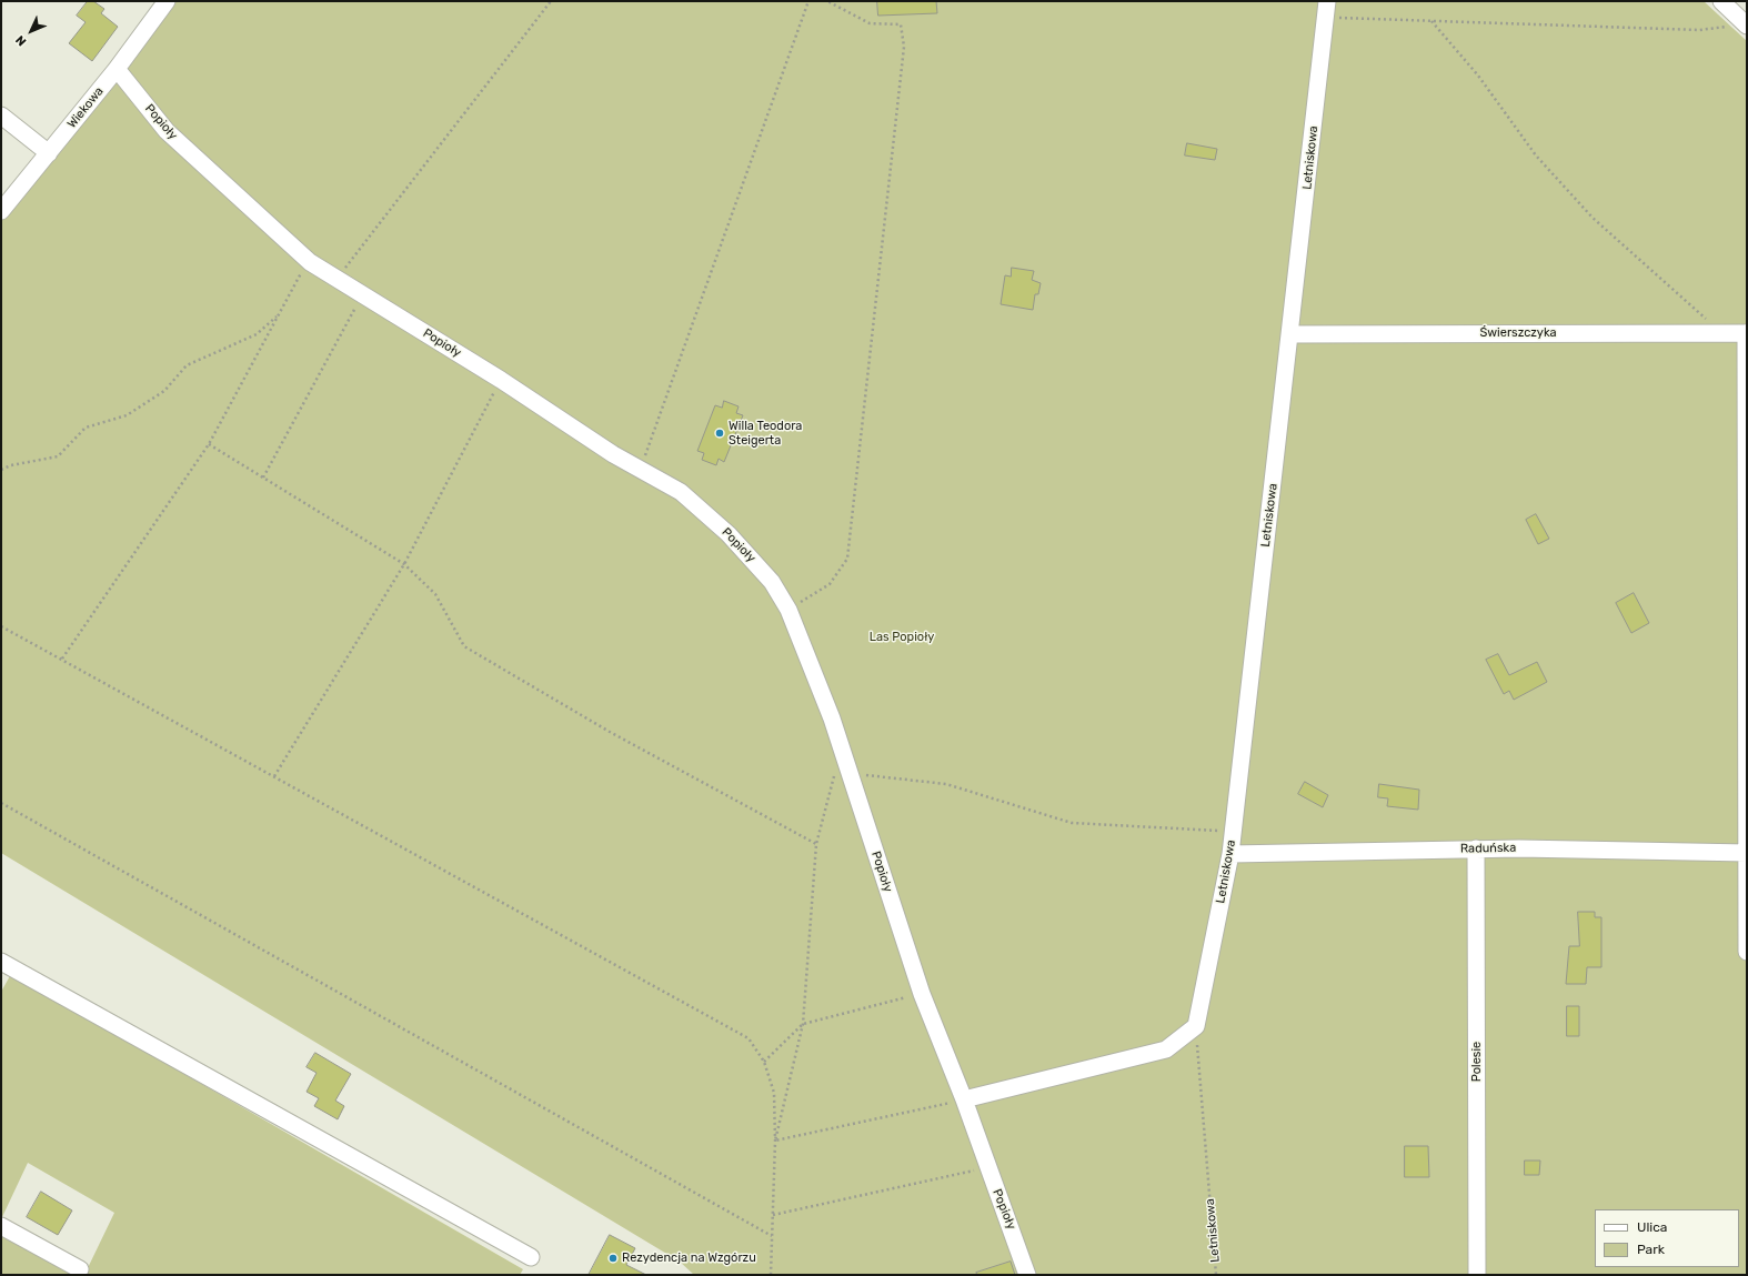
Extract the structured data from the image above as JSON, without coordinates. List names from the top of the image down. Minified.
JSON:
{"streets":{"street":["Wiekowa","Popioły","Letniskowa","Świerszczyka","Raduńska","Polesie"]},"crossings":[["Wiekowa","Popioły"],["Letniskowa","Świerszczyka"],["Letniskowa","Raduńska"],["Raduńska","Polesie"]],"parks":["Las Popioły"],"places":["Willa Teodora Steigerta","Rezydencja na Wzgórzu"],"legend":["Ulica","Park"],"north":"bottom left"}
